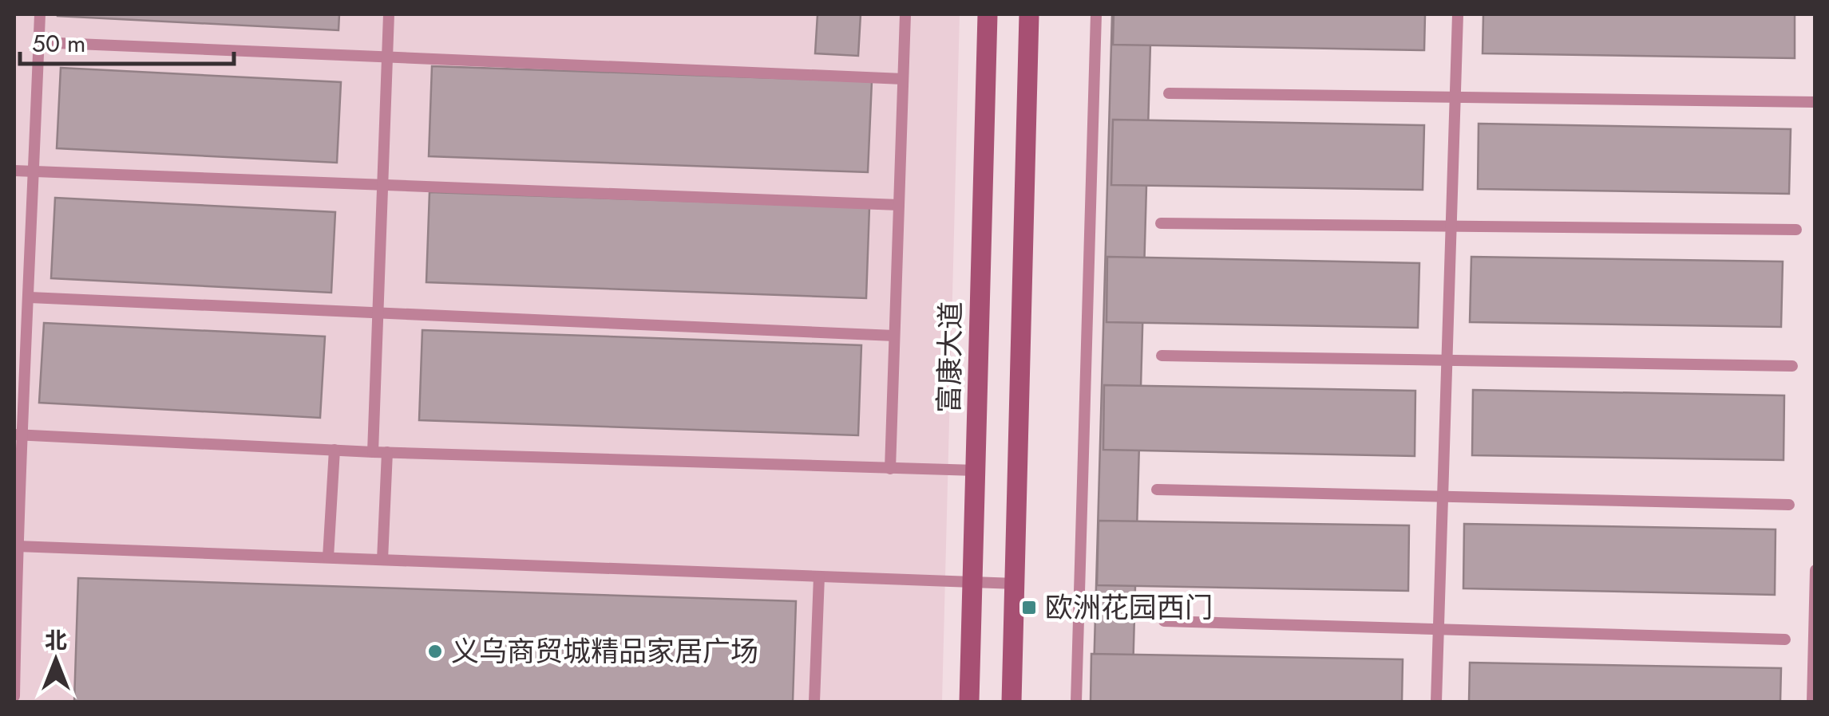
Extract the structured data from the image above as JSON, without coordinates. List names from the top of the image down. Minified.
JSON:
{"streets":{"street":["富康大道"]},"places":{"transit":["欧洲花园西门"],"other":["义乌商贸城精品家居广场"]},"scale_bar":"50 m","north":"top"}
